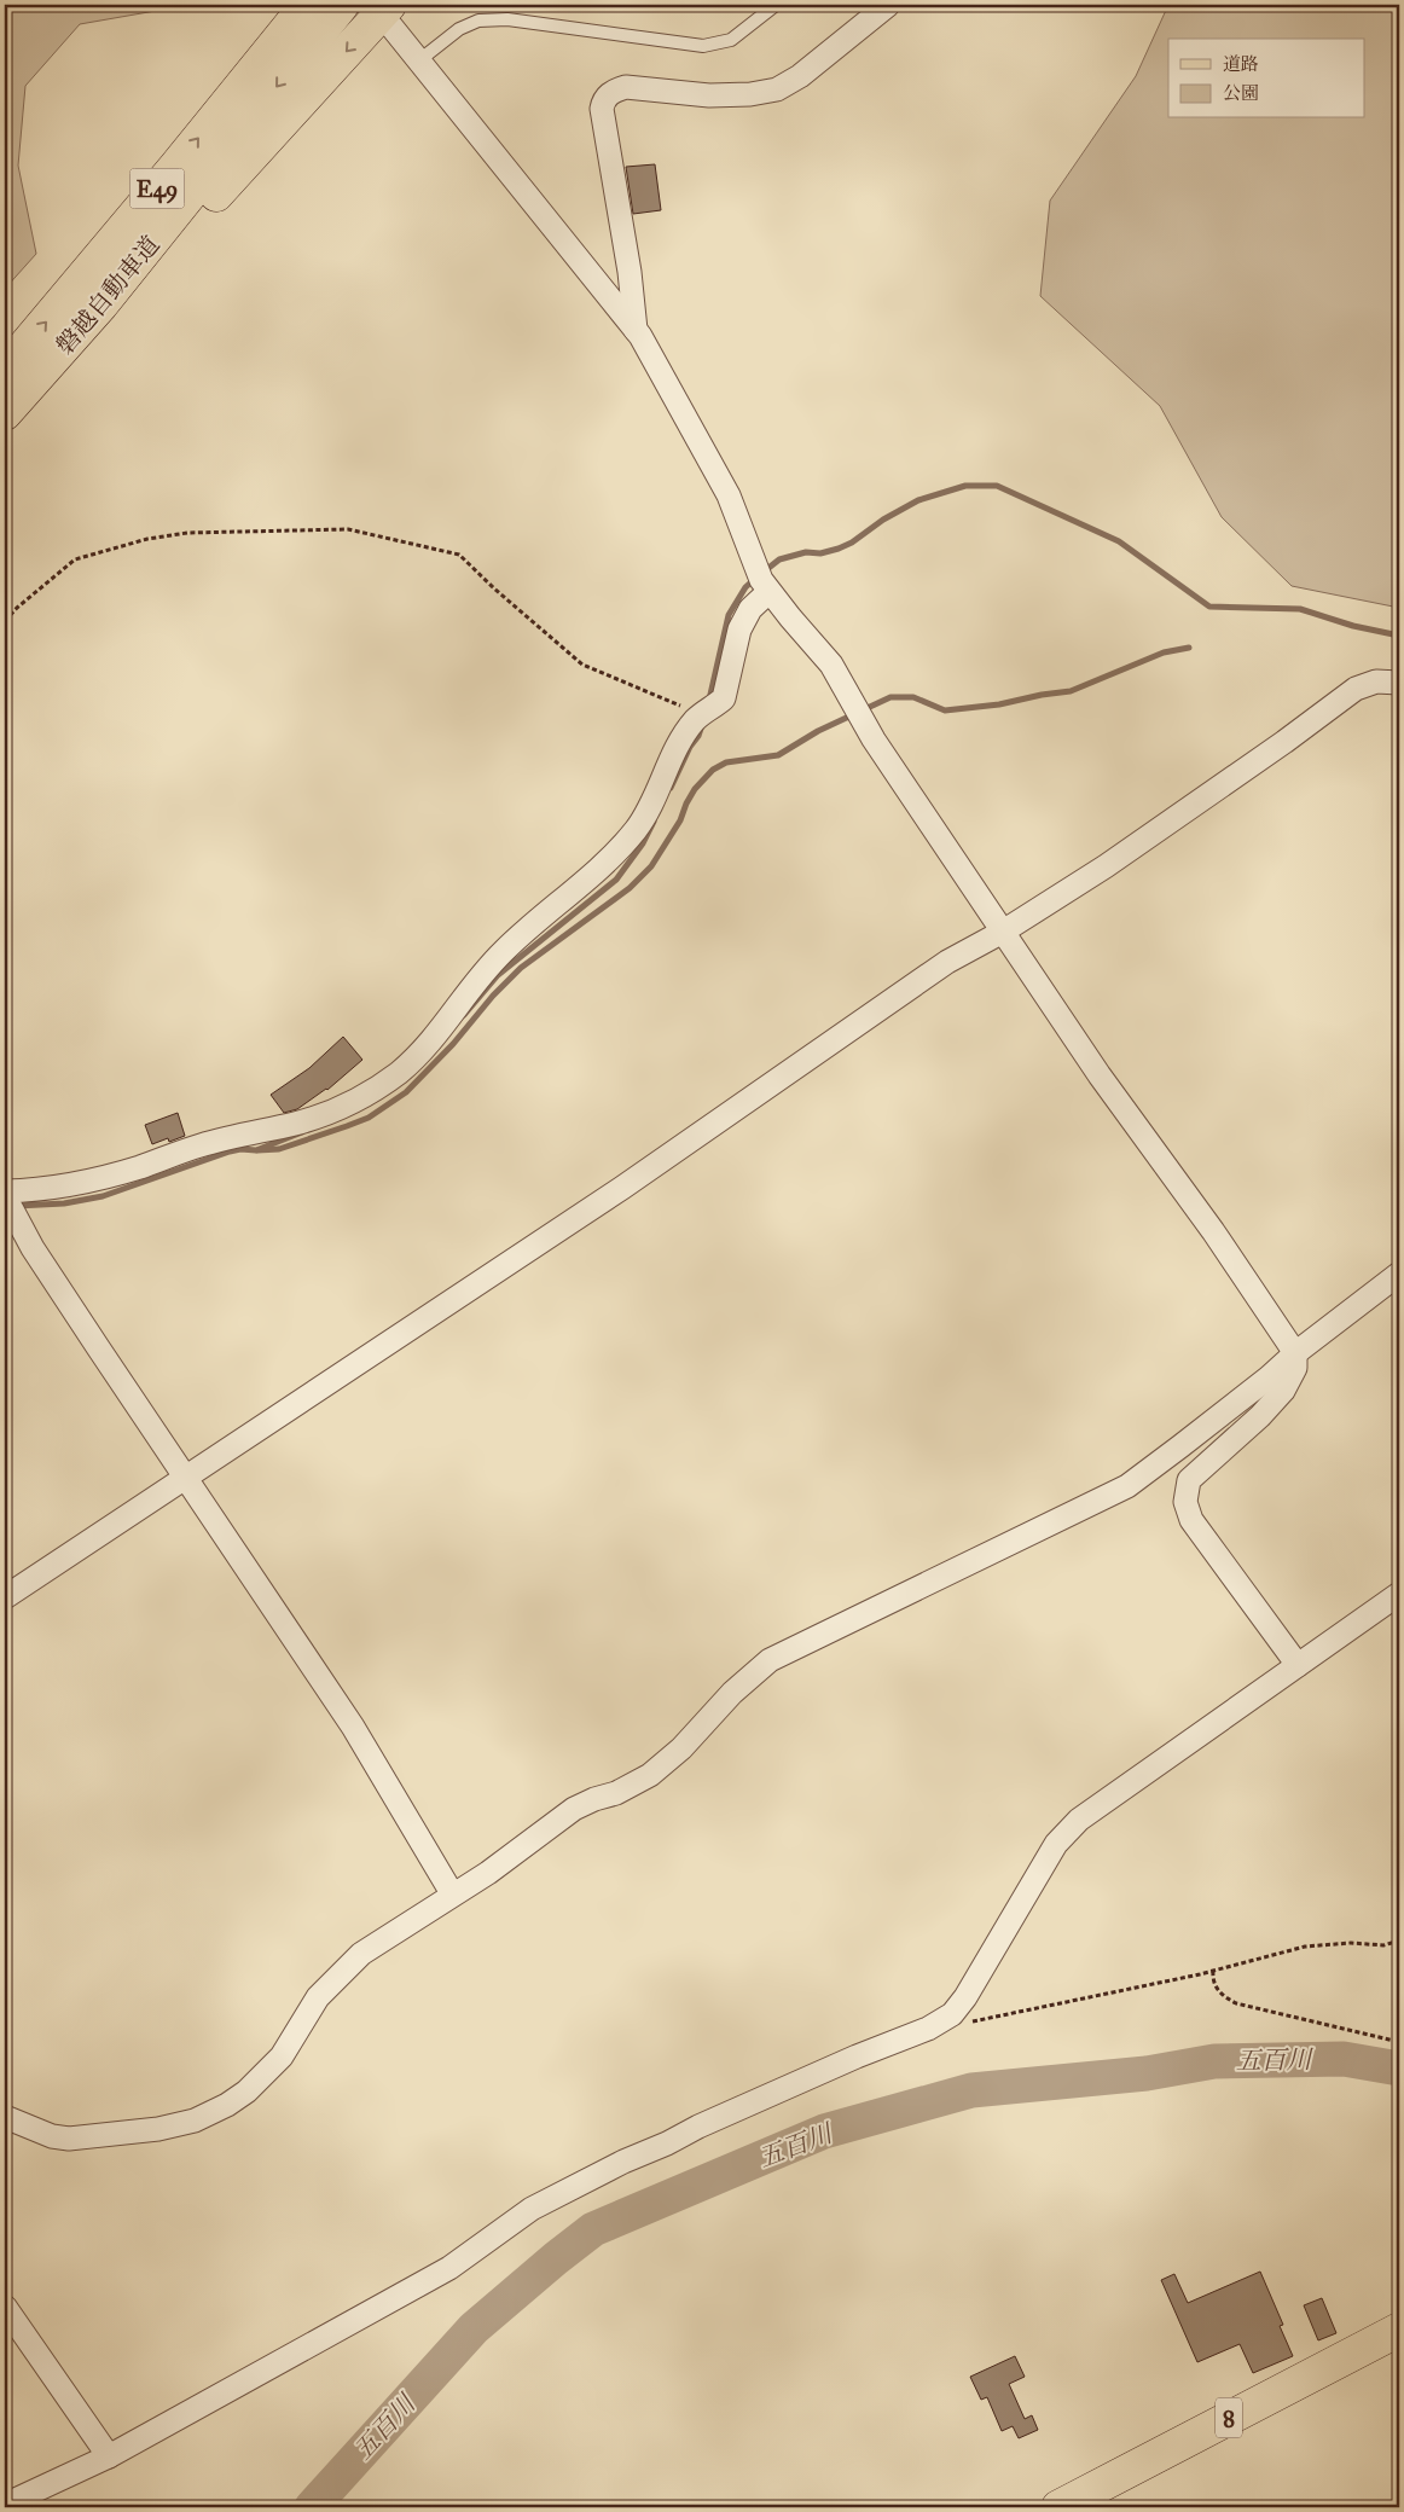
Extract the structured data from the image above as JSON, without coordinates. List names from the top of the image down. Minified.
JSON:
{"streets":{"main road":["E49","磐越自動車道","8"]},"water":["五百川"],"legend":["道路","公園"]}
